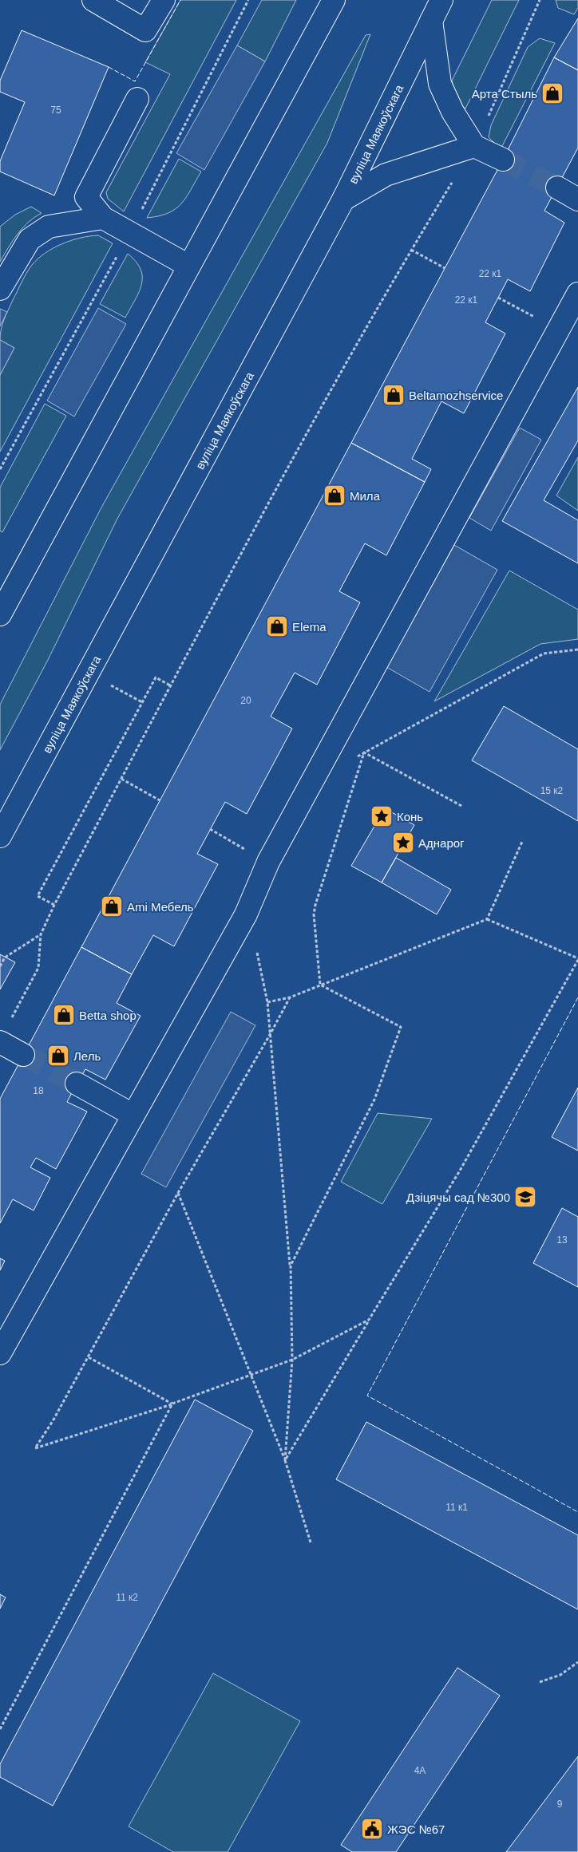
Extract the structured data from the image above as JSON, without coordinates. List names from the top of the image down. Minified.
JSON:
{"streets":{"main road":["вуліца Маякоўскага"]},"places":{"shop":["Арта Стыль","Beltamozhservice","Мила","Elema","Ami Мебель","Betta shop","Лель"],"place":["Конь","Аднарог"],"school or university":["Дзіцячы сад №300"],"public building":["ЖЭС №67"]},"house_numbers":["75","22 к1","22 к1","20","15 к2","18","13","11 к1","11 к2","4А","9"]}
